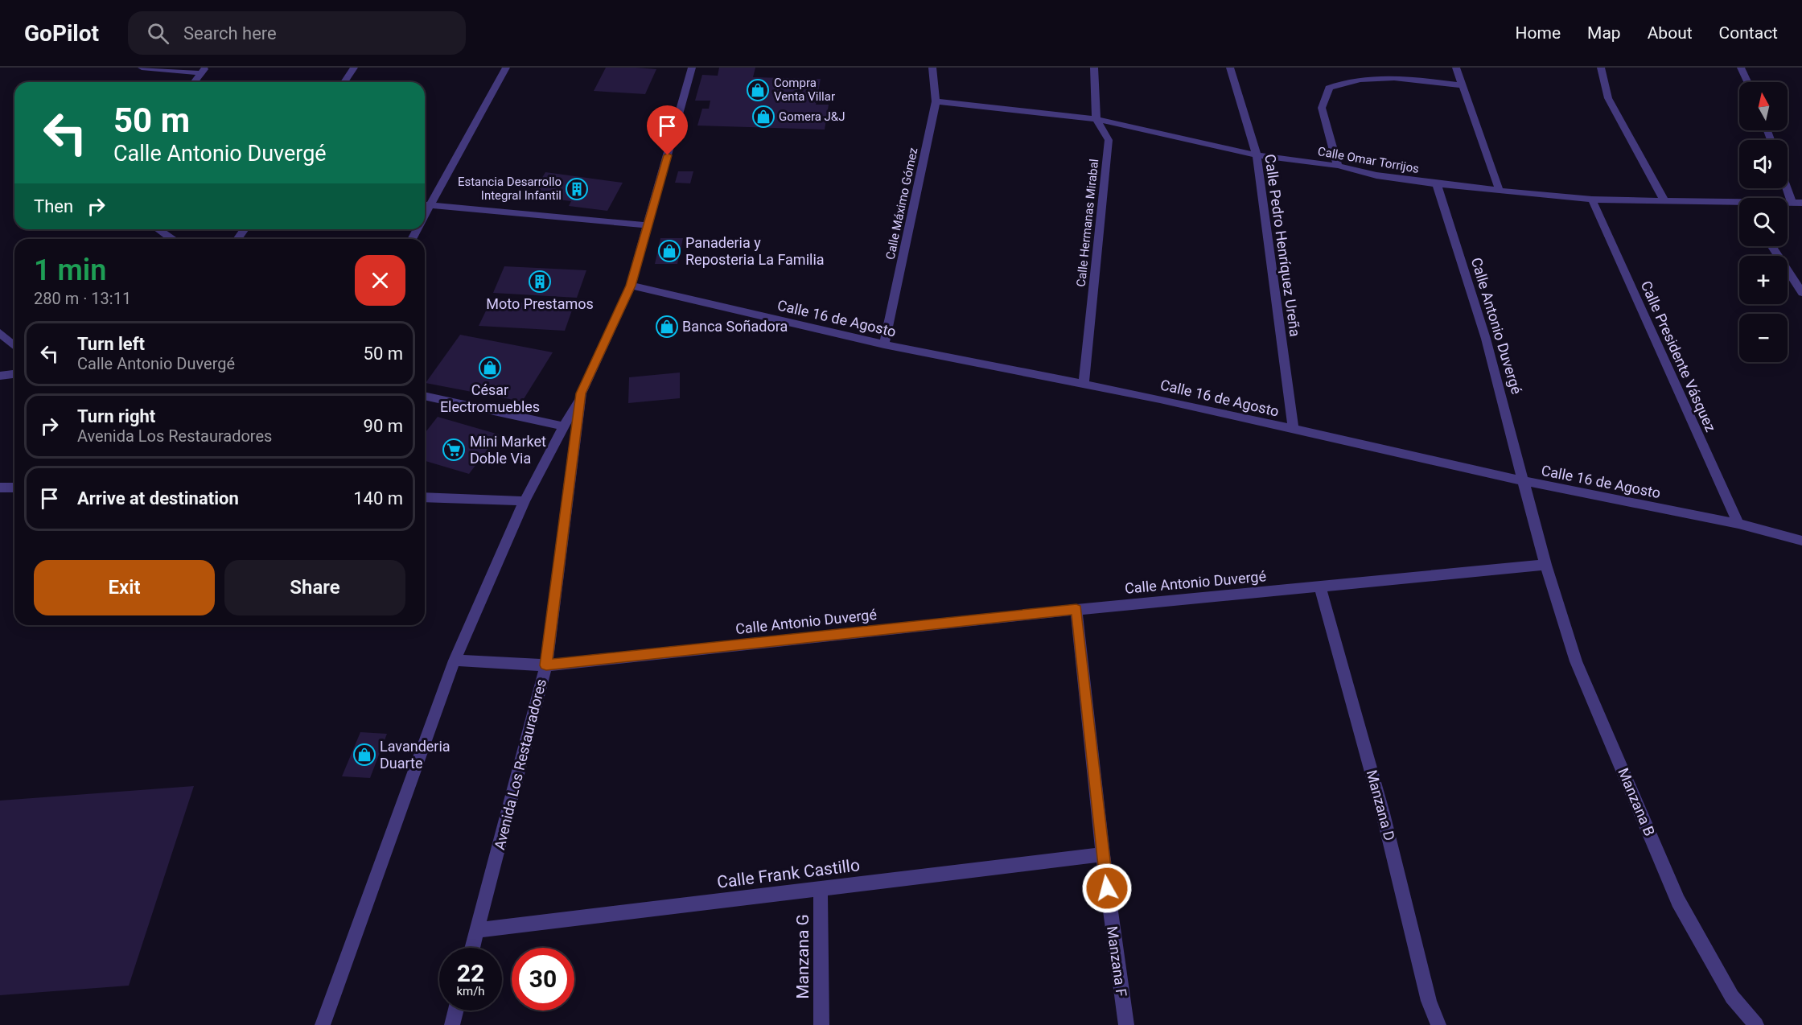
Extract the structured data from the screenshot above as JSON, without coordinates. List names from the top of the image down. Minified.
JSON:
{"streets":{"street":["Calle Omar Torrijos","Calle Máximo Gómez","Calle Hermanas Mirabal","Calle Pedro Henríquez Ureña","Calle 16 de Agosto","Calle Antonio Duvergé","Calle Presidente Vásquez","Avenida Los Restauradores","Manzana B","Manzana D","Calle Frank Castillo","Manzana G","Manzana F"]},"crossings":[["Calle Omar Torrijos","Calle Máximo Gómez"],["Calle Omar Torrijos","Calle Hermanas Mirabal"],["Calle Omar Torrijos","Calle Pedro Henríquez Ureña"],["Calle Omar Torrijos","Calle Antonio Duvergé"],["Calle Omar Torrijos","Calle Presidente Vásquez"],["Calle Máximo Gómez","Calle 16 de Agosto"],["Calle Hermanas Mirabal","Calle 16 de Agosto"],["Calle Pedro Henríquez Ureña","Calle 16 de Agosto"],["Calle 16 de Agosto","Calle Antonio Duvergé"],["Calle 16 de Agosto","Calle Presidente Vásquez"],["Calle 16 de Agosto","Avenida Los Restauradores"],["Calle Antonio Duvergé","Avenida Los Restauradores"],["Calle Antonio Duvergé","Manzana B"],["Calle Antonio Duvergé","Manzana D"],["Calle Antonio Duvergé","Manzana F"],["Avenida Los Restauradores","Calle Frank Castillo"],["Calle Frank Castillo","Manzana G"],["Calle Frank Castillo","Manzana F"]],"places":{"shop":["Compra Venta Villar","Gomera J&J","Panaderia y Reposteria La Familia","Banca Soñadora","César Electromuebles","Lavanderia Duarte"],"building":["Estancia Desarrollo Integral Infantil","Moto Prestamos"],"supermarket":["Mini Market Doble Via"]},"north":"top","page":{"header":"GoPilot","search":"Search here","nav":["Home","Map","About","Contact"],"map_buttons":["+","−"],"turn":["50 m","Calle Antonio Duvergé"],"then":"Then","heading":["1 min","280 m · 13:11"],"list":[{"name":"Turn left","note":"Calle Antonio Duvergé","value":"50 m"},{"name":"Turn right","note":"Avenida Los Restauradores","value":"90 m"},{"name":"Arrive at destination","value":"140 m"}],"buttons":["Exit","Share"],"speed":"22 km/h","limit":"30"}}
